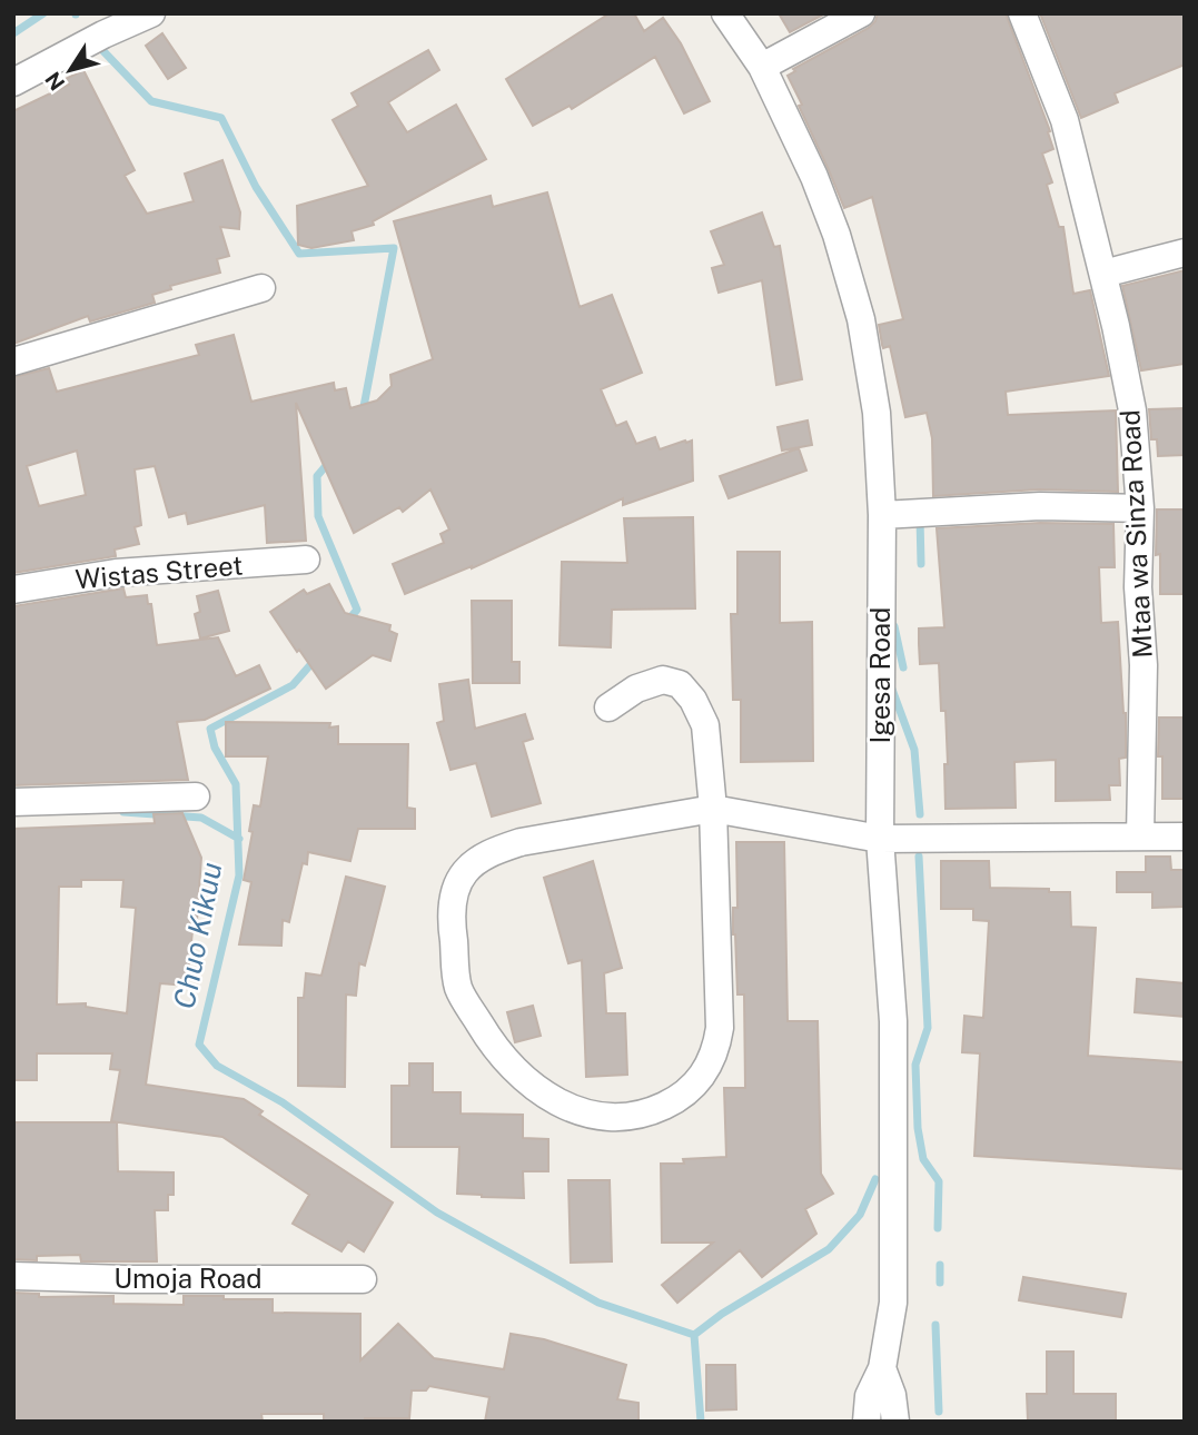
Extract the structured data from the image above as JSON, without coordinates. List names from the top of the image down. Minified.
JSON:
{"streets":{"street":["Mtaa wa Sinza Road","Wistas Street","Igesa Road","Umoja Road"]},"water":["Chuo Kikuu"],"north":"bottom left"}
